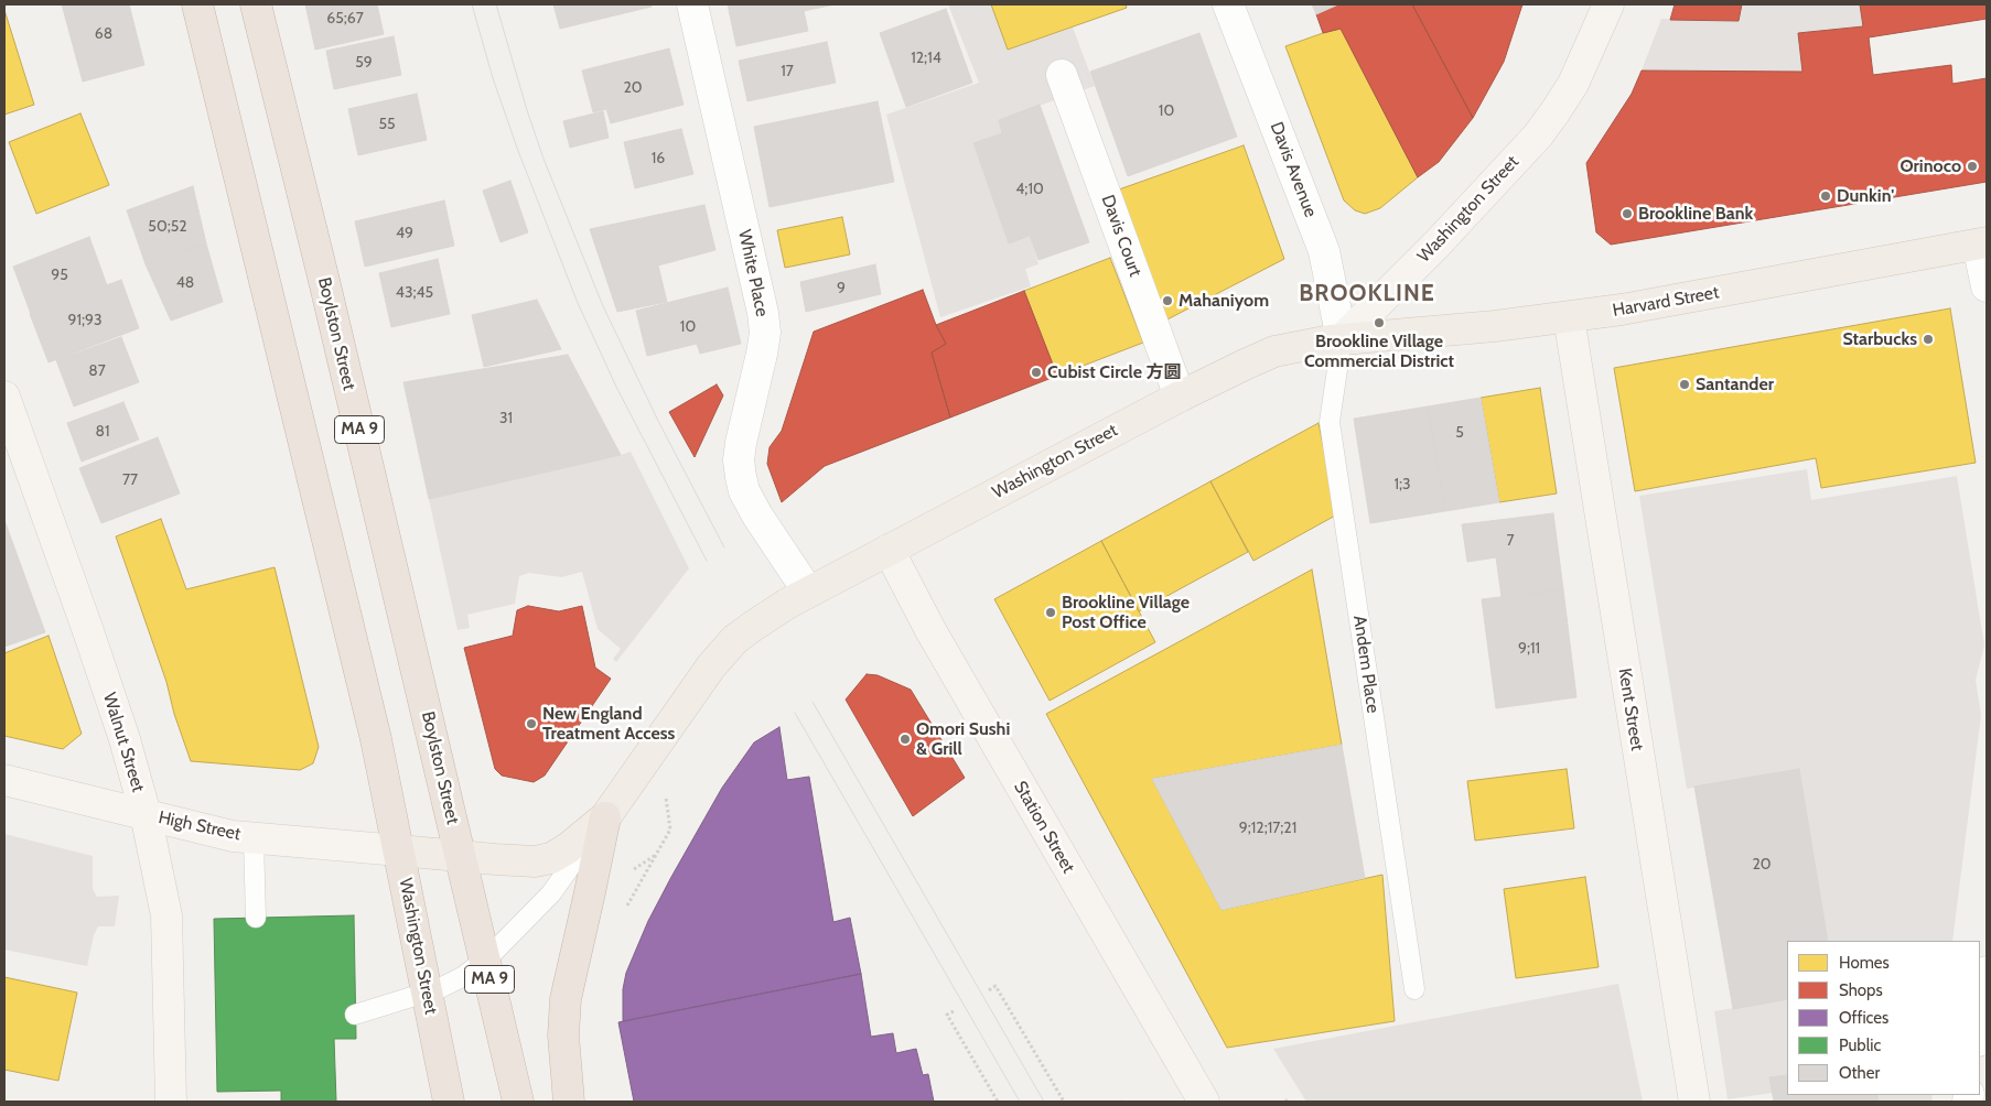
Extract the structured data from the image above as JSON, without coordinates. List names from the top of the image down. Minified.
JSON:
{"streets":{"highway":["Washington Street","Boylston Street","MA 9"],"main road":["Harvard Street"],"street":["Davis Avenue","Davis Court","White Place","Kent Street","Walnut Street","High Street","Station Street"],"lane":["Andem Place"]},"crossings":[["Davis Avenue","Washington Street"],["Davis Avenue","Harvard Street"],["Davis Avenue","Andem Place"],["Washington Street","Davis Court"],["Washington Street","White Place"],["Washington Street","Harvard Street"],["Washington Street","Boylston Street"],["Washington Street","MA 9"],["Washington Street","Andem Place"],["Washington Street","High Street"],["Washington Street","Station Street"],["Harvard Street","Andem Place"],["Harvard Street","Kent Street"],["Boylston Street","MA 9"],["Walnut Street","High Street"]],"districts":["BROOKLINE"],"places":["Orinoco","Dunkin'","Brookline Bank","Mahaniyom","Brookline Village Commercial District","Starbucks","Cubist Circle 方圆","Santander","Brookline Village Post Office","New England Treatment Access","Omori Sushi & Grill"],"house_numbers":["65;67","68","12;14","59","17","20","10","55","16","4;10","50;52","49","95","48","9","43;45","91;93","10","87","31","81","5","77","1;3","7","9;11","9;12;17;21","20"],"legend":["Homes","Shops","Offices","Public","Other"]}
